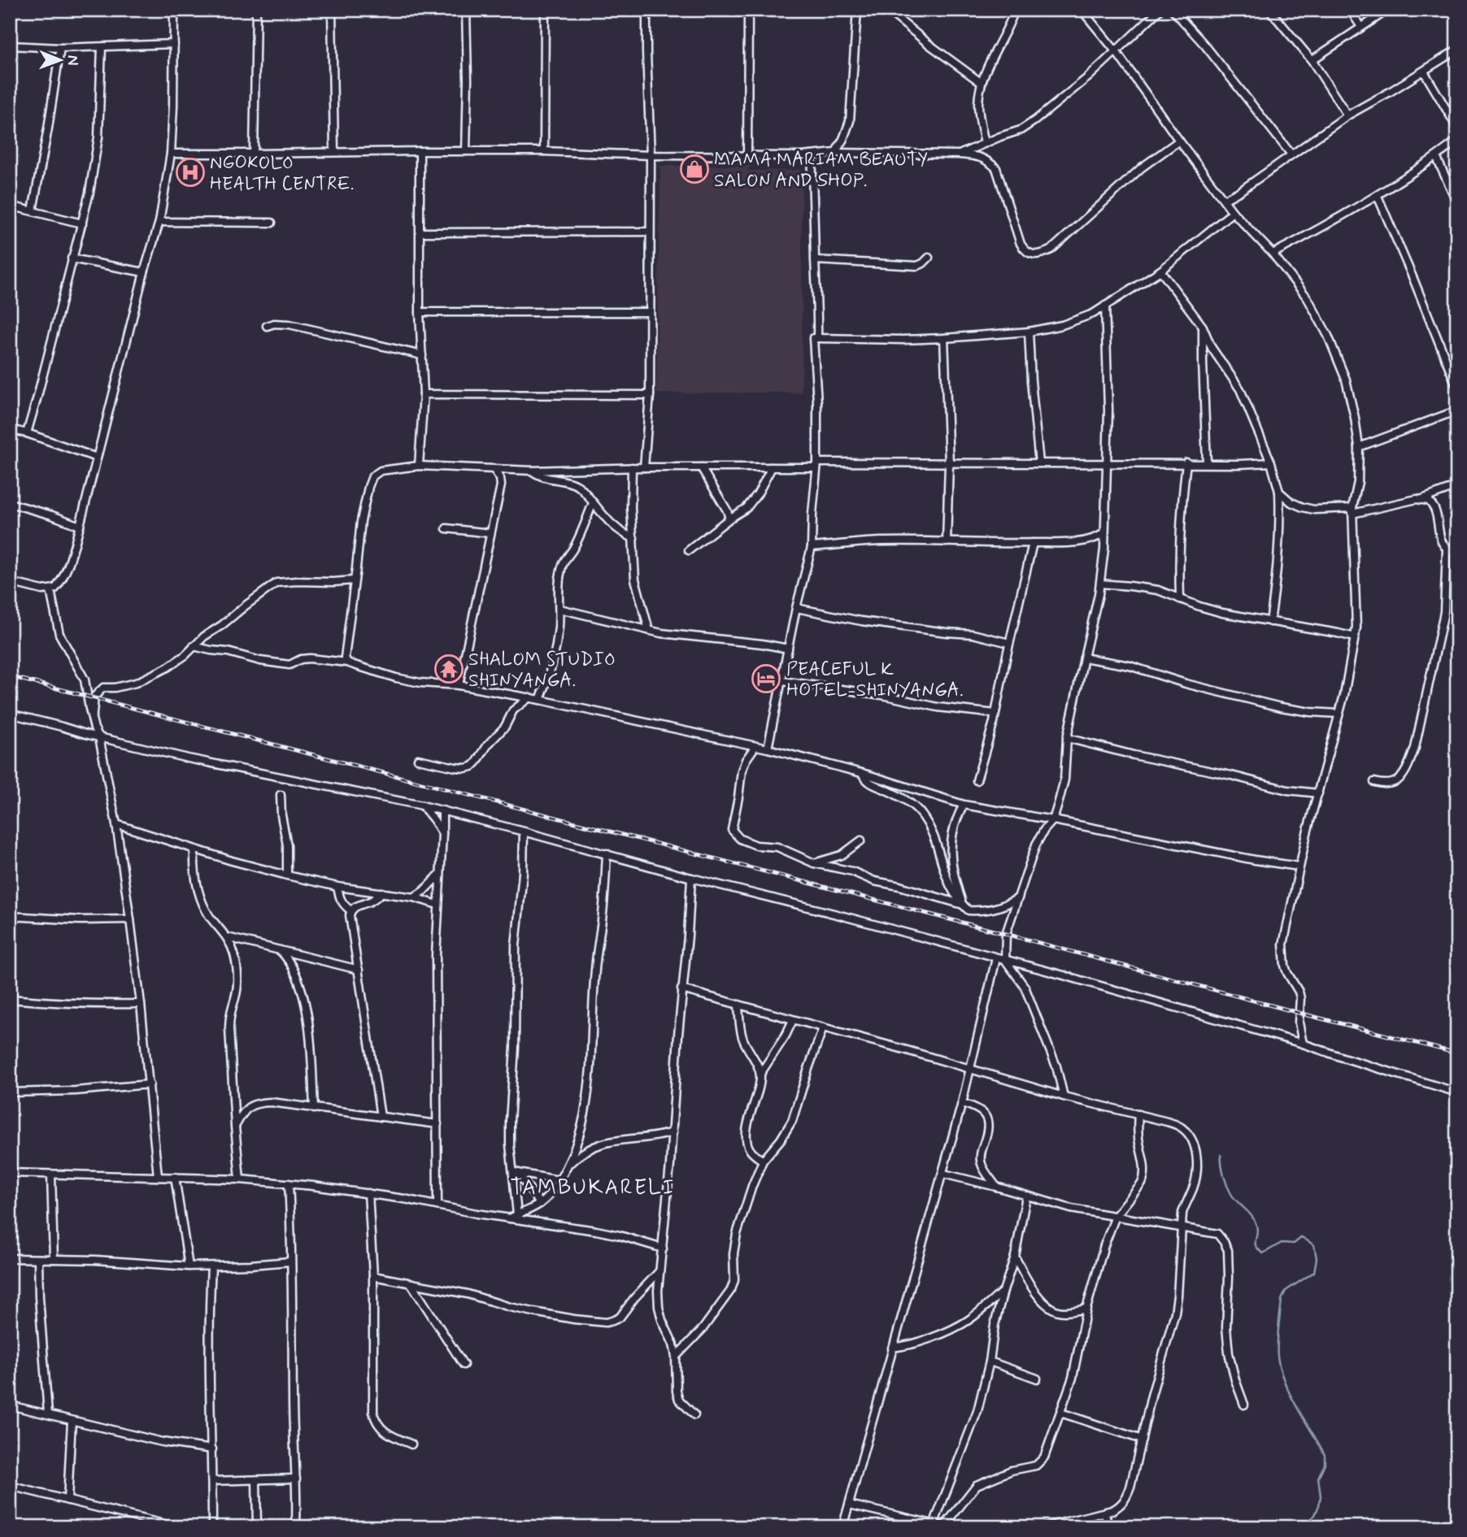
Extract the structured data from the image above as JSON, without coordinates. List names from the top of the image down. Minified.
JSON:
{"districts":["TAMBUKARELI"],"places":{"shop":["MAMA MARIAM BEAUTY SALON AND SHOP."],"hospital":["NGOKOLO HEALTH CENTRE."],"temple":["SHALOM STUDIO SHINYANGA."],"hotel":["PEACEFUL K HOTEL-SHINYANGA."]},"north":"right"}
